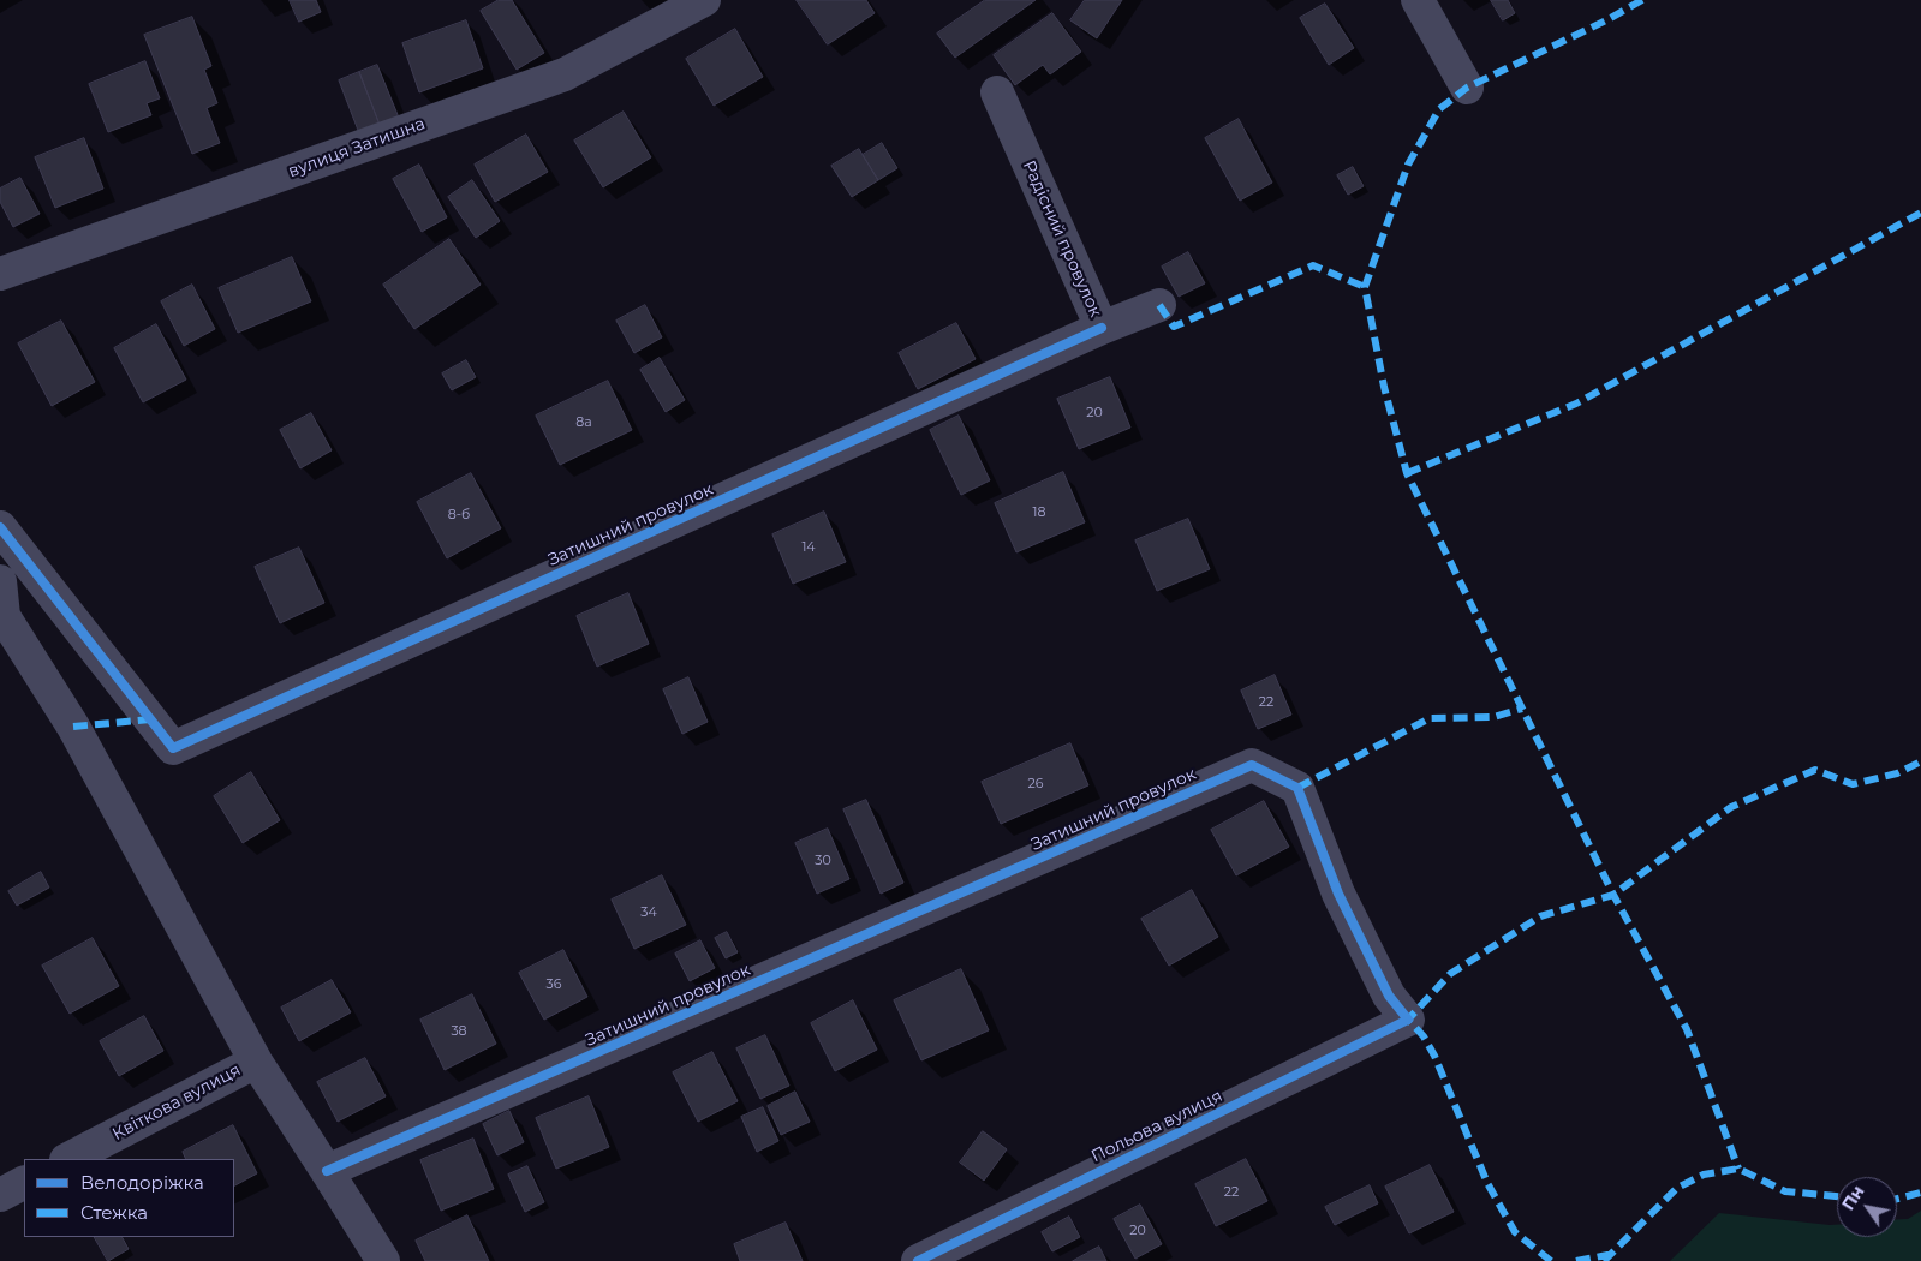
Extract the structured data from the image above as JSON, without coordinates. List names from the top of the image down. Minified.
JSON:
{"streets":{"street":["вулиця Затишна","Радісний провулок","Затишний провулок","Квіткова вулиця","Польова вулиця"]},"crossings":[["Радісний провулок","Затишний провулок"],["Затишний провулок","Польова вулиця"]],"house_numbers":["20","8а","18","8-б","14","22","26","30","34","36","38","22","20"],"legend":["Велодоріжка","Стежка"],"north":"top left"}
